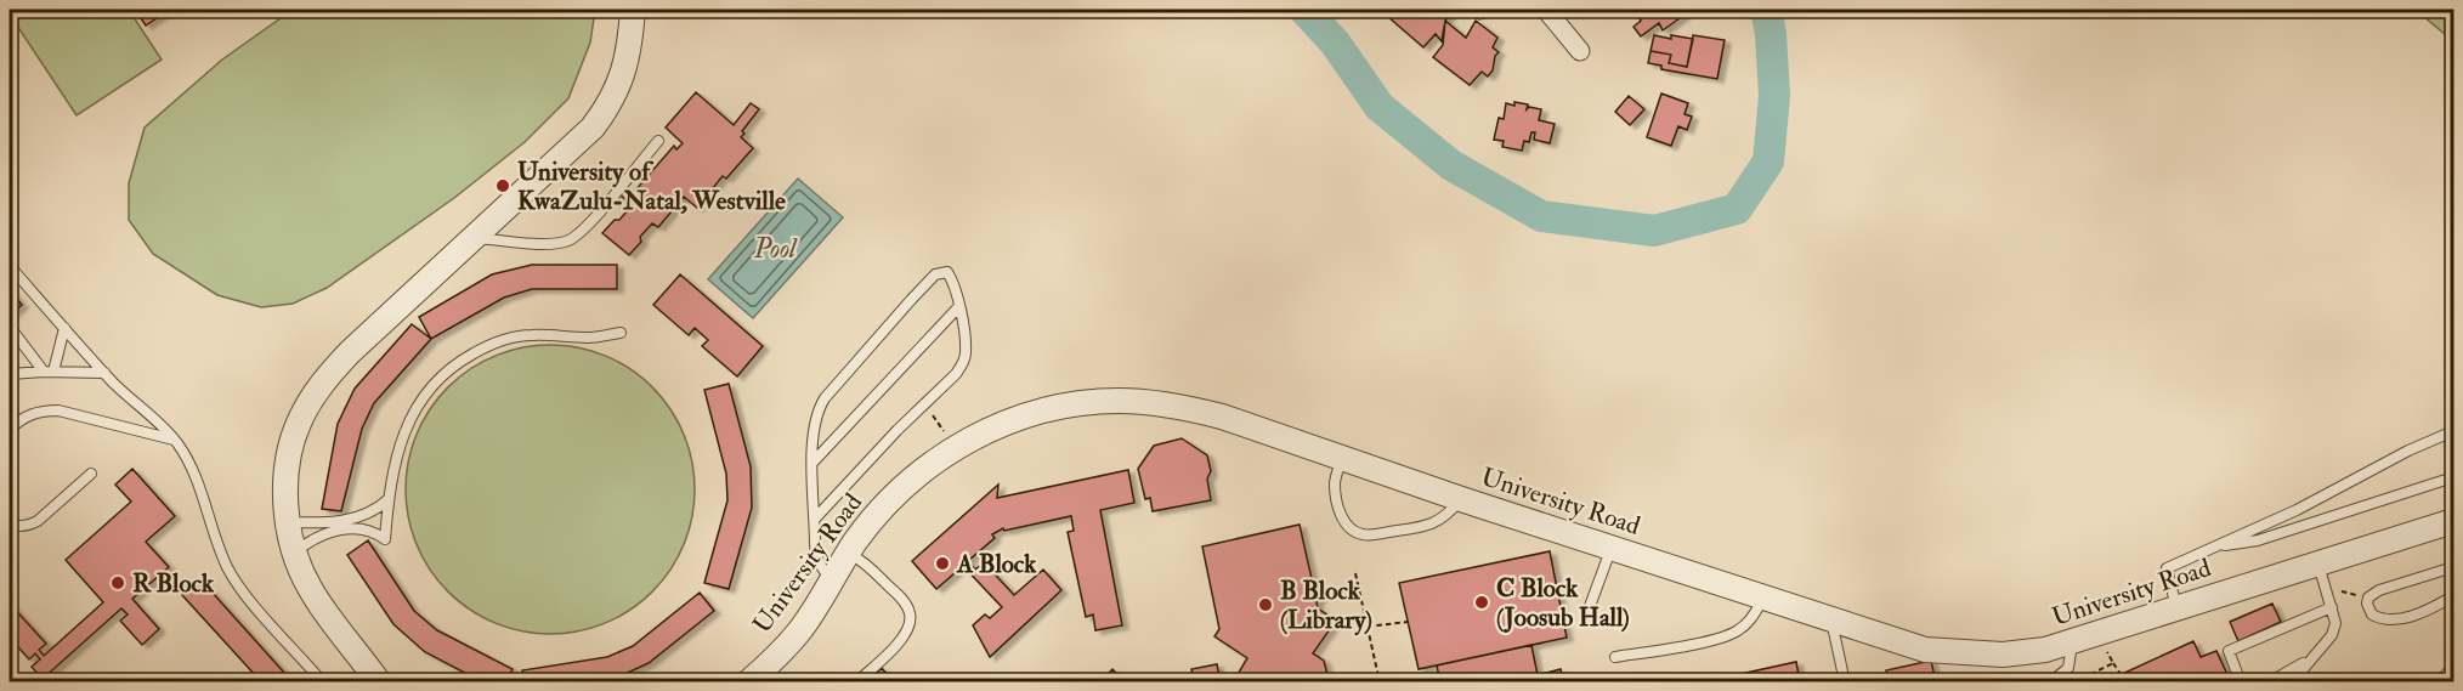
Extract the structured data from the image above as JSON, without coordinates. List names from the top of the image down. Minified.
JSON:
{"streets":{"street":["University Road"]},"water":["Pool"],"places":["University of KwaZulu-Natal, Westville","A Block","R Block","C Block (Joosub Hall)","B Block (Library)"]}
